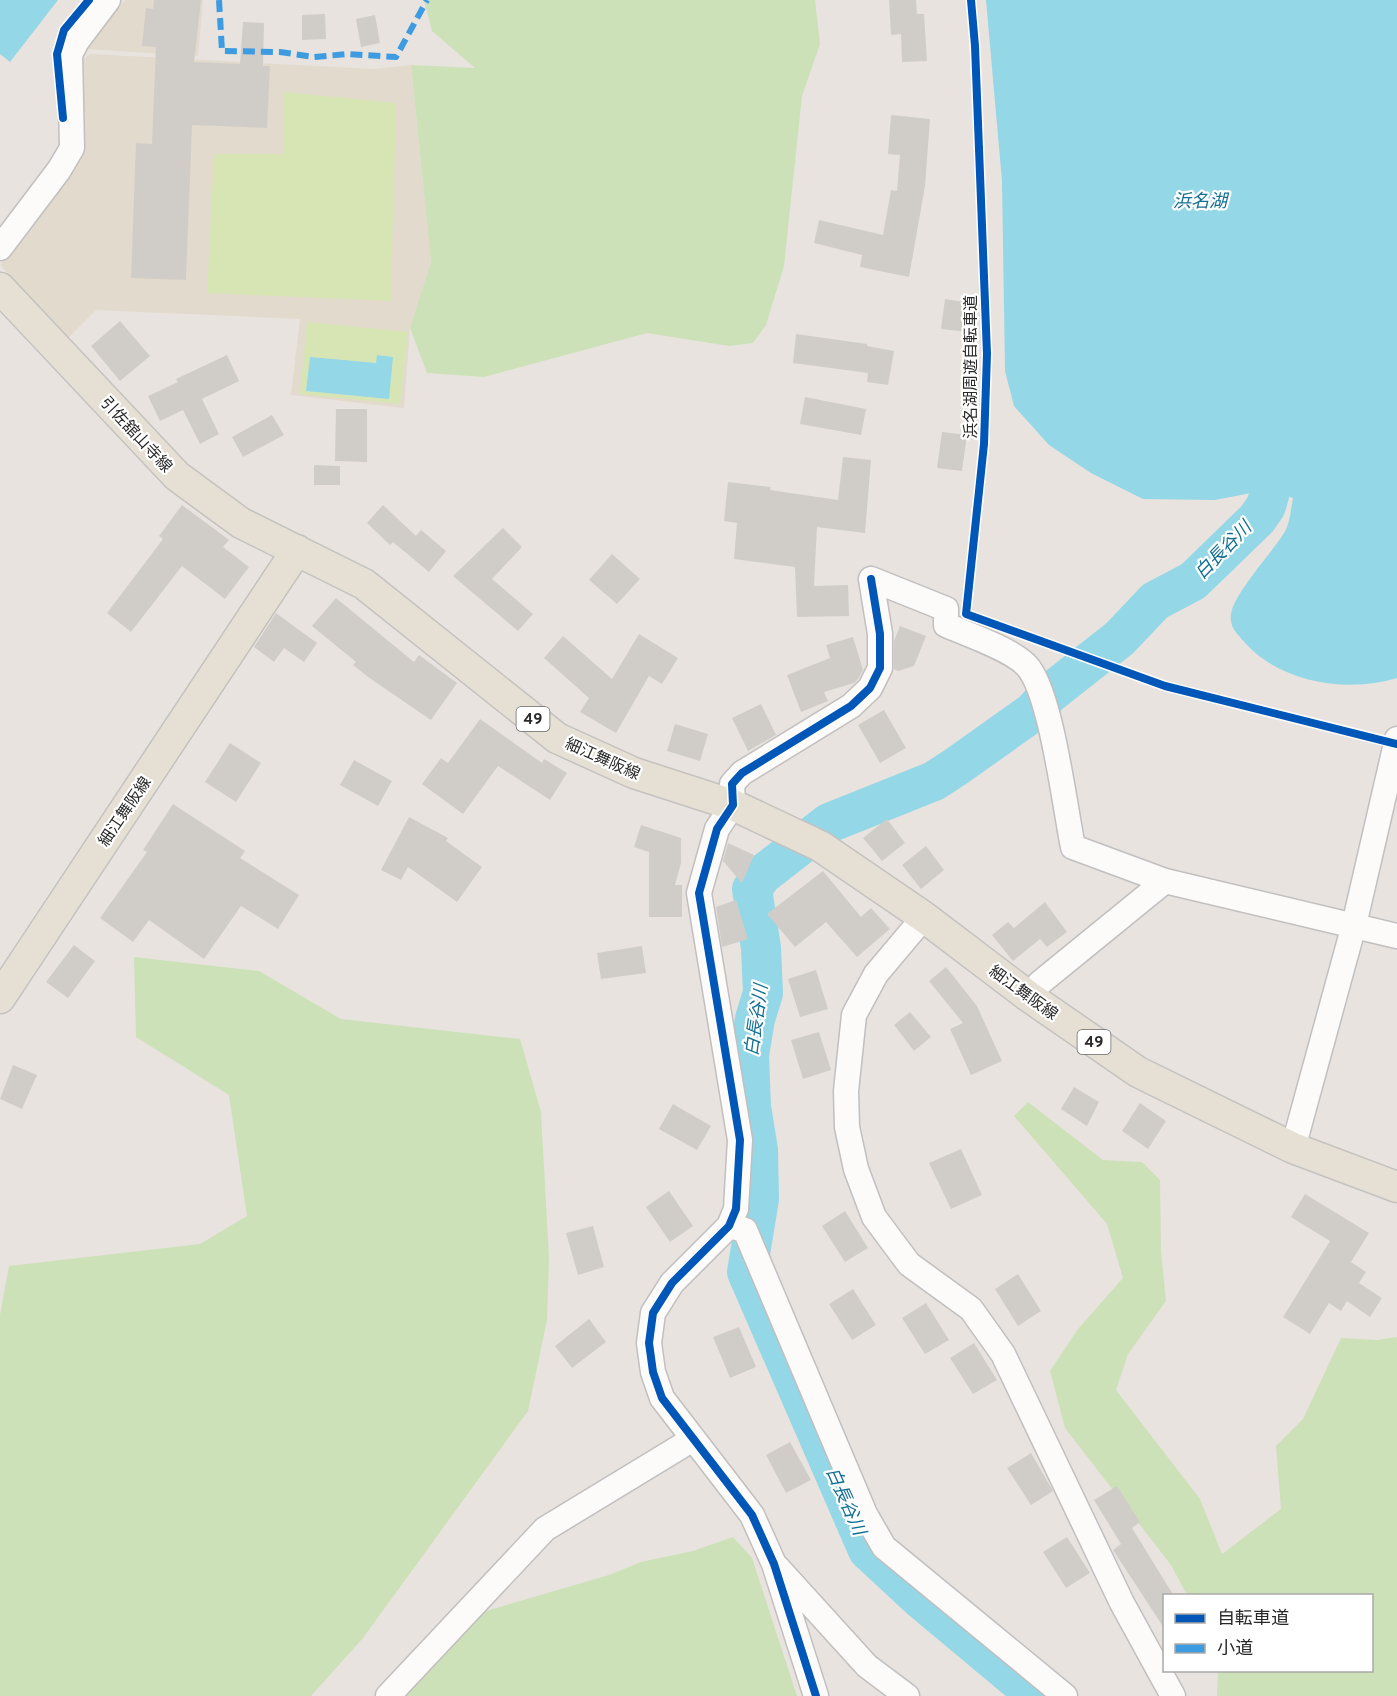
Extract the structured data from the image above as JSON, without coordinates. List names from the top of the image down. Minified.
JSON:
{"streets":{"main road":["引佐舘山寺線","49","細江舞阪線"],"cycle path":["浜名湖周遊自転車道"]},"crossings":[["引佐舘山寺線","細江舞阪線"]],"water":["浜名湖","白長谷川"],"legend":["自転車道","小道"]}
